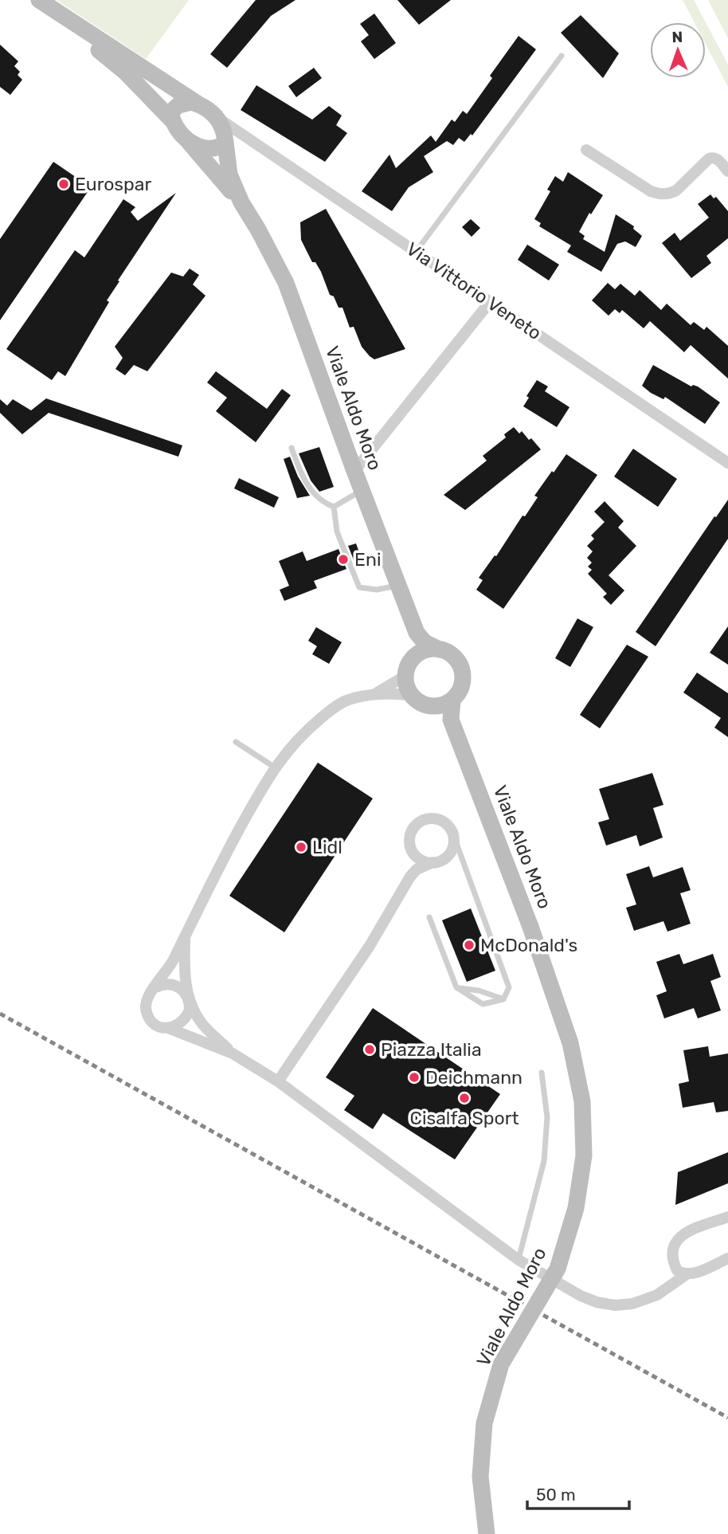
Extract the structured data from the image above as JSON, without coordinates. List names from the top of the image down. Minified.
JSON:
{"streets":{"main road":["Viale Aldo Moro"],"street":["Via Vittorio Veneto"]},"places":["Eurospar","Eni","Lidl","McDonald's","Piazza Italia","Deichmann","Cisalfa Sport"],"scale_bar":"50 m","north":"top"}
